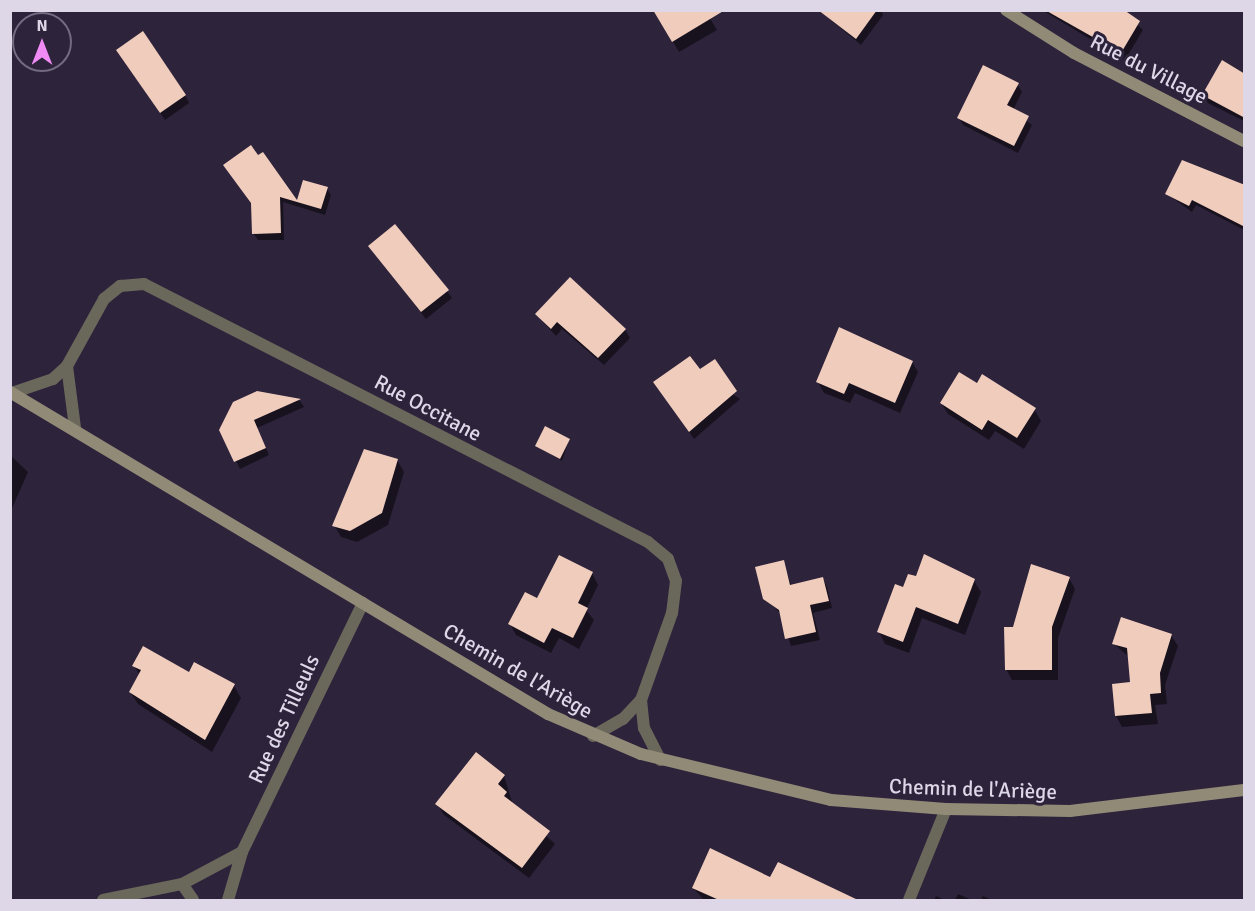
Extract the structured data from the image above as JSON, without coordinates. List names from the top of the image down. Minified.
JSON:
{"streets":{"street":["Rue du Village","Rue Occitane","Chemin de l'Ariège","Rue des Tilleuls"]},"crossings":[["Rue Occitane","Chemin de l'Ariège"],["Chemin de l'Ariège","Rue des Tilleuls"]],"north":"top"}
